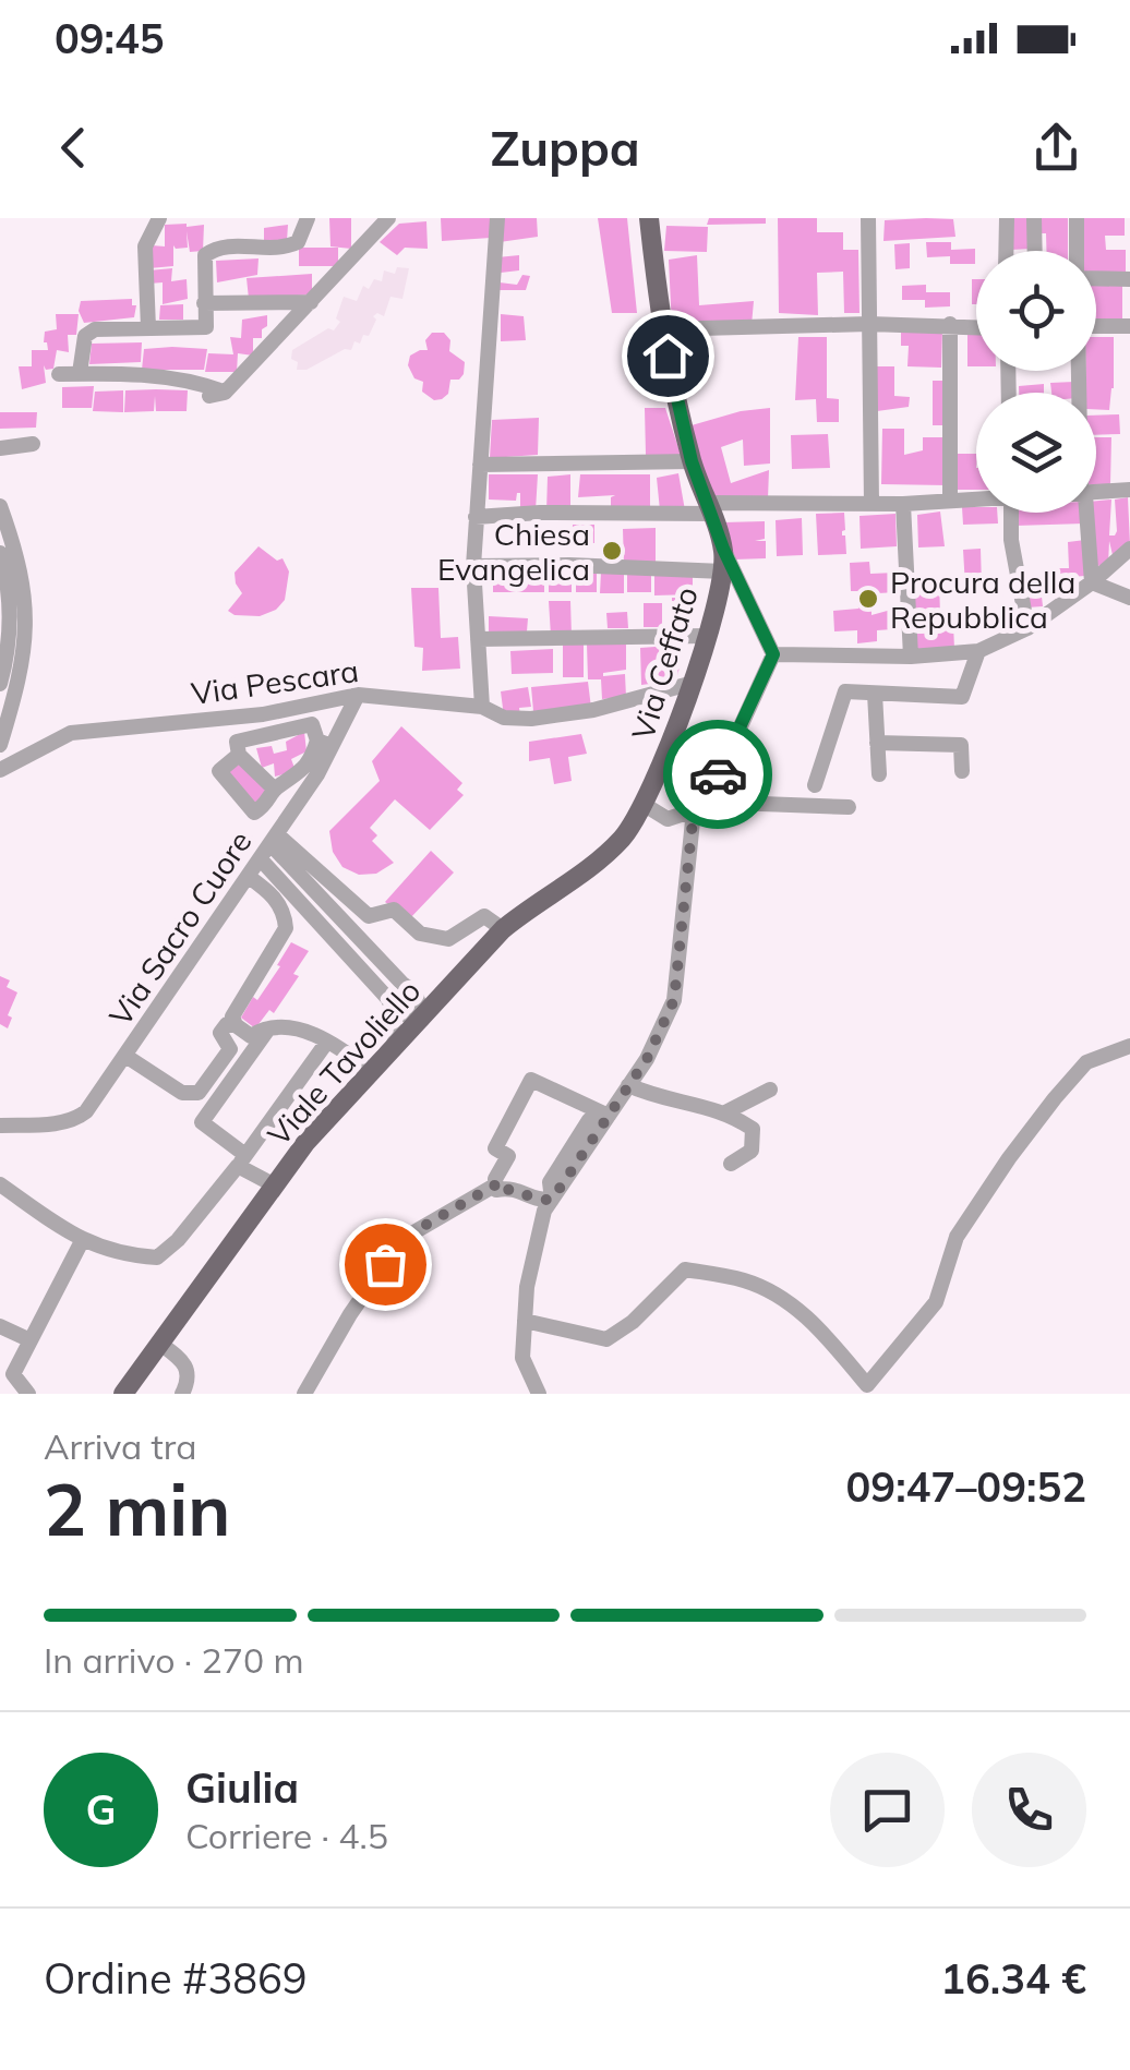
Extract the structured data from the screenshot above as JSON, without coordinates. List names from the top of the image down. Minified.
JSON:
{"streets":{"main road":["Via Ceffato","Viale Tavoliello"],"street":["Via Pescara","Via Sacro Cuore"]},"crossings":[["Via Ceffato","Via Pescara"],["Via Ceffato","Viale Tavoliello"],["Via Pescara","Via Sacro Cuore"]],"places":["Chiesa Evangelica","Procura della Repubblica"],"page":{"status":"09:45","header":"Zuppa","heading":["2 min","Arriva tra","09:47–09:52"],"panel":["Giulia","Corriere · 4.5","Ordine #3869","16.34 €"],"bar":"In arrivo · 270 m","round":"G"}}
